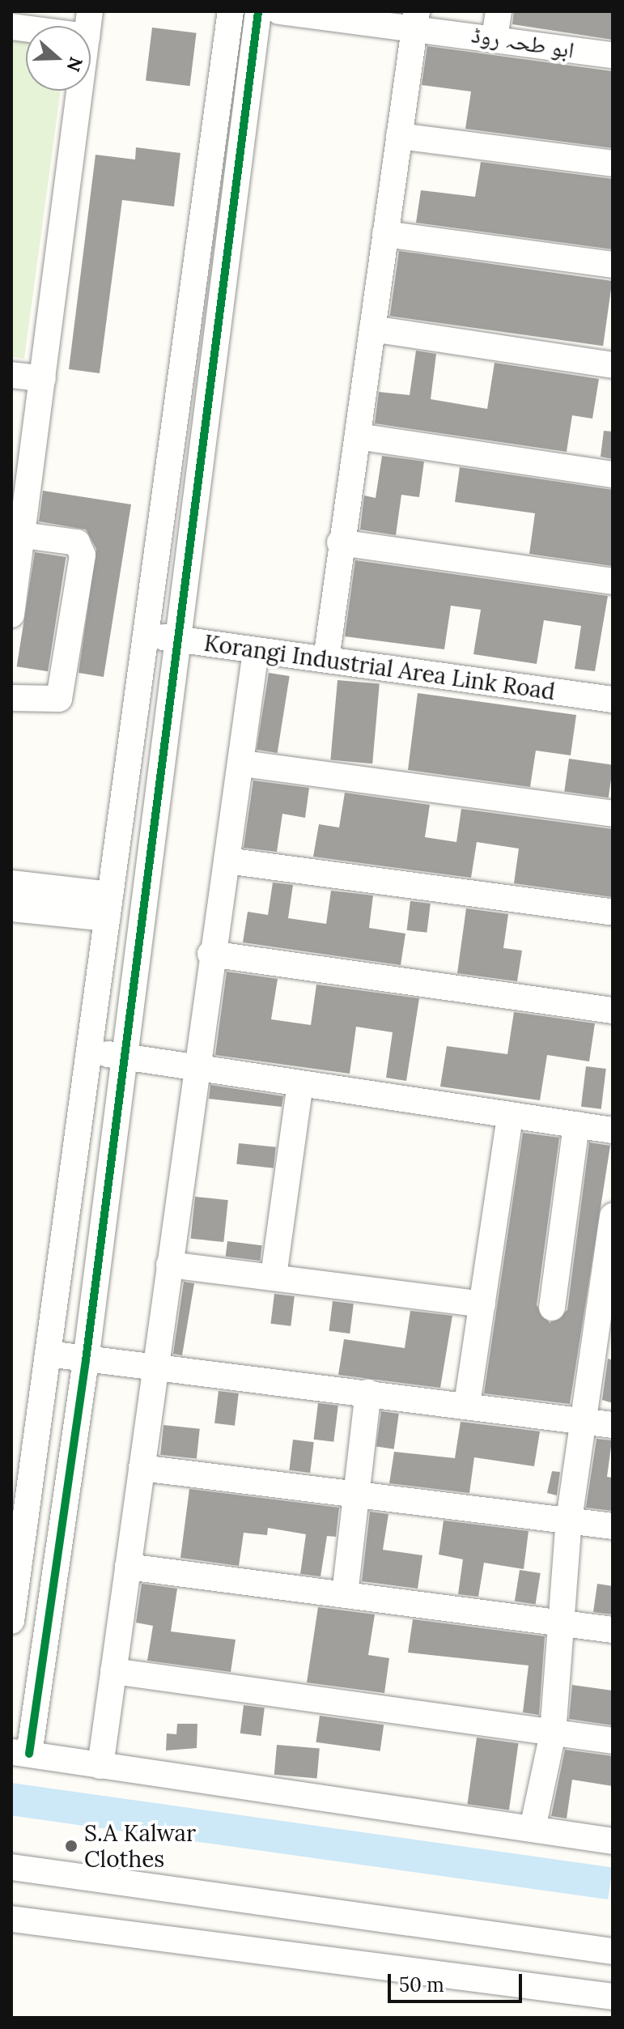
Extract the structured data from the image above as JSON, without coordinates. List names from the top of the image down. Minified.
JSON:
{"streets":{"street":["ابو طحہ روڈ","Korangi Industrial Area Link Road"]},"places":["S.A Kalwar Clothes"],"scale_bar":"50 m","north":"right"}
